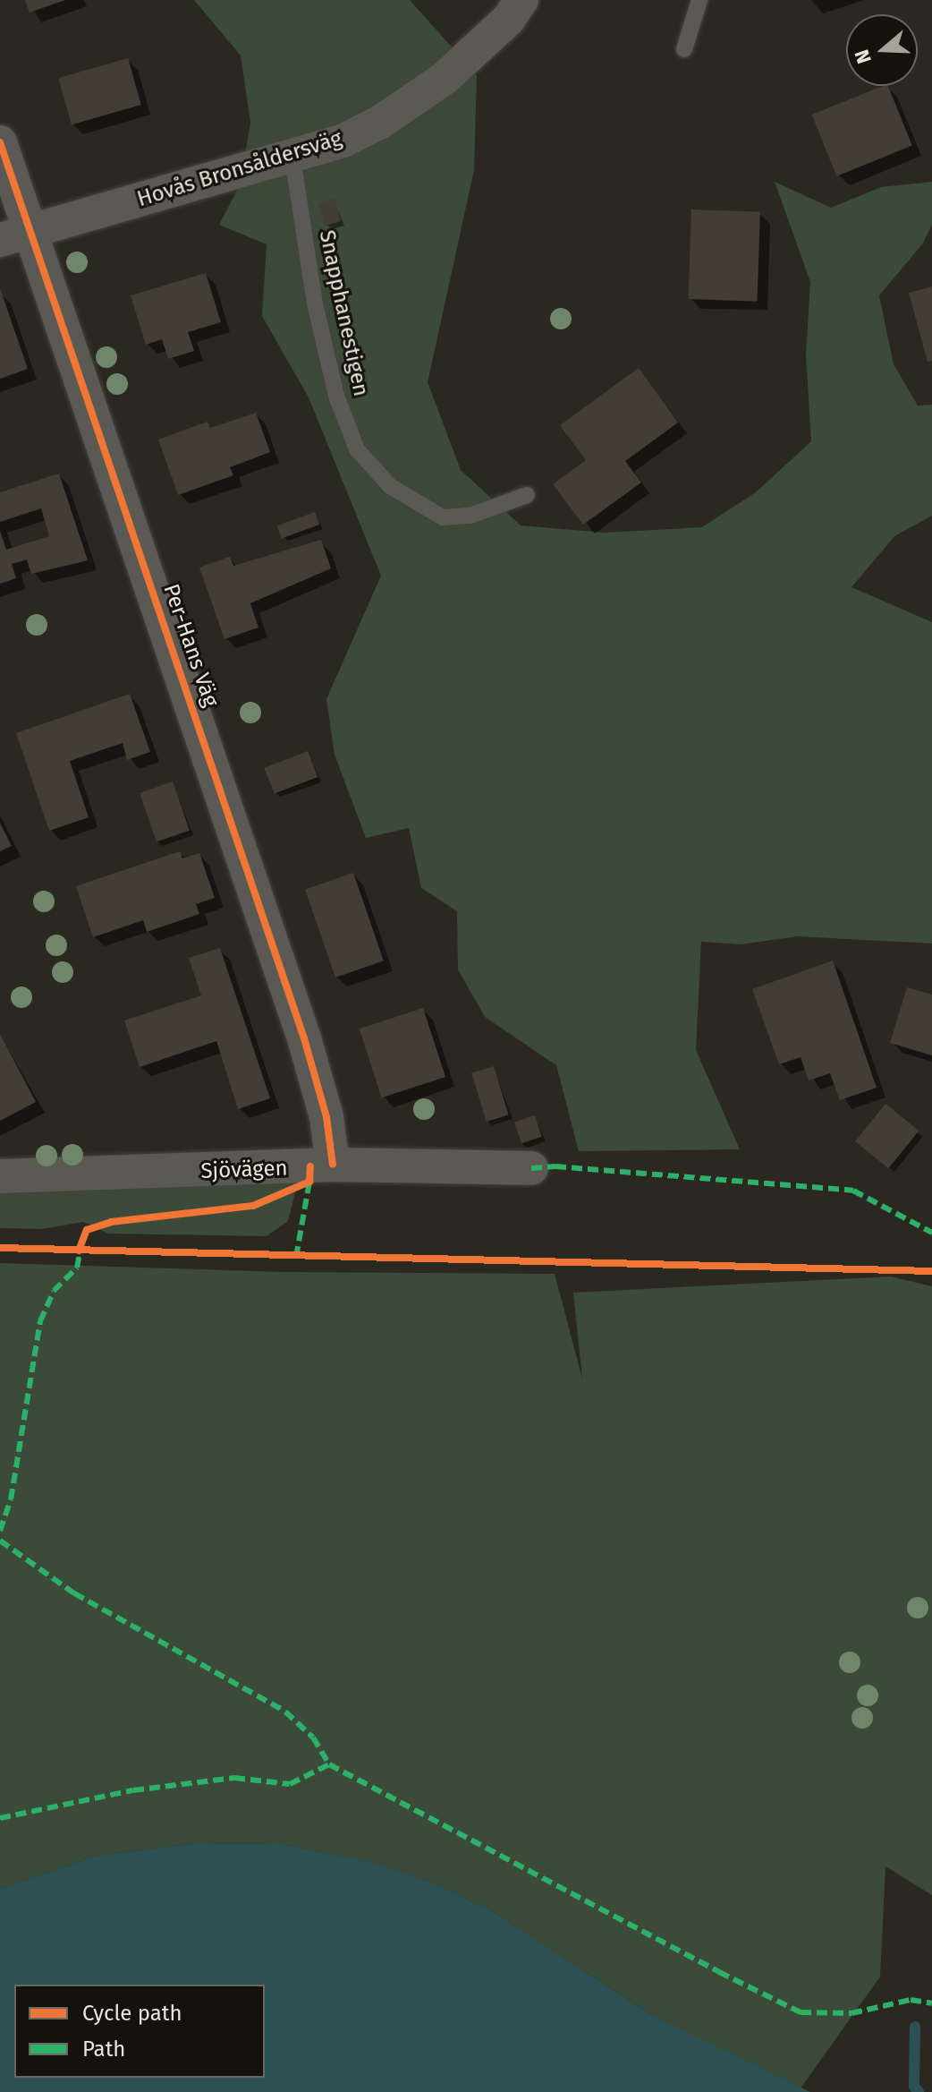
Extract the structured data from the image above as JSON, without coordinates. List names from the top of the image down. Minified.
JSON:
{"streets":{"street":["Hovås Bronsåldersväg","Per-Hans Väg","Sjövägen"],"lane":["Snapphanestigen"]},"crossings":[["Hovås Bronsåldersväg","Snapphanestigen"],["Hovås Bronsåldersväg","Per-Hans Väg"],["Per-Hans Väg","Sjövägen"]],"legend":["Cycle path","Path"],"north":"left"}
